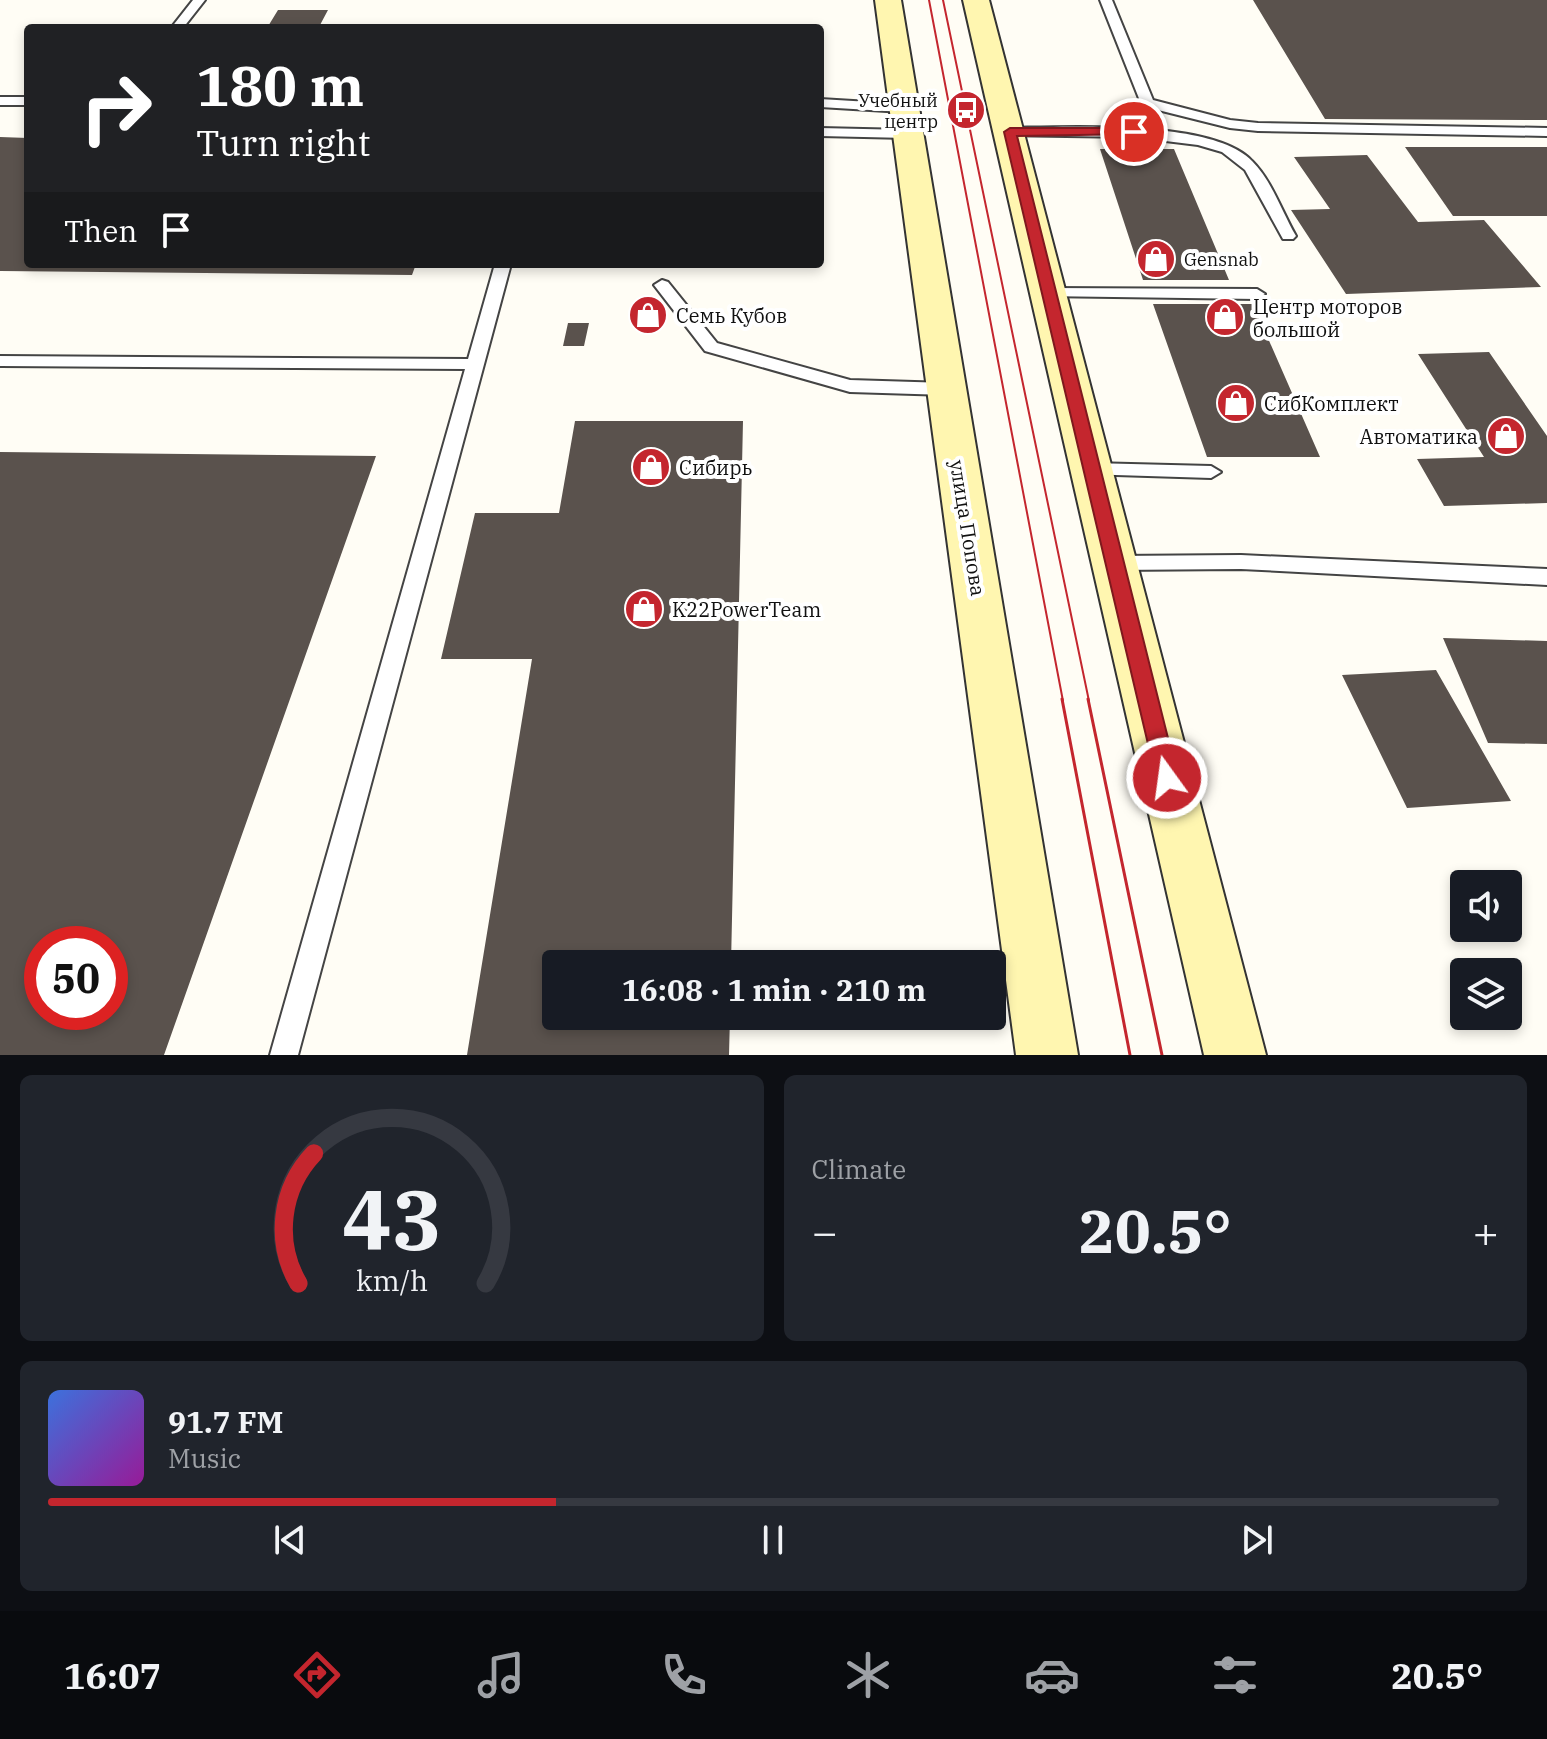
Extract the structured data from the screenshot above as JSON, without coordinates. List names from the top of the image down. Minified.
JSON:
{"streets":{"main road":["улица Попова"]},"places":{"bus stop":["Учебный центр"],"shop":["Gensnab","Семь Кубов","Центр моторов большой","СибКомплект","Автоматика","Сибирь","K22PowerTeam"]},"page":{"turn":["180 m","Turn right"],"then":"Then","limit":"50","trip":"16:08 · 1 min · 210 m","tile":"Climate","heat":["−","20.5°","+"],"song":["91.7 FM","Music"],"tabs":["16:07","20.5°"],"gauge":["43","km/h"]}}
